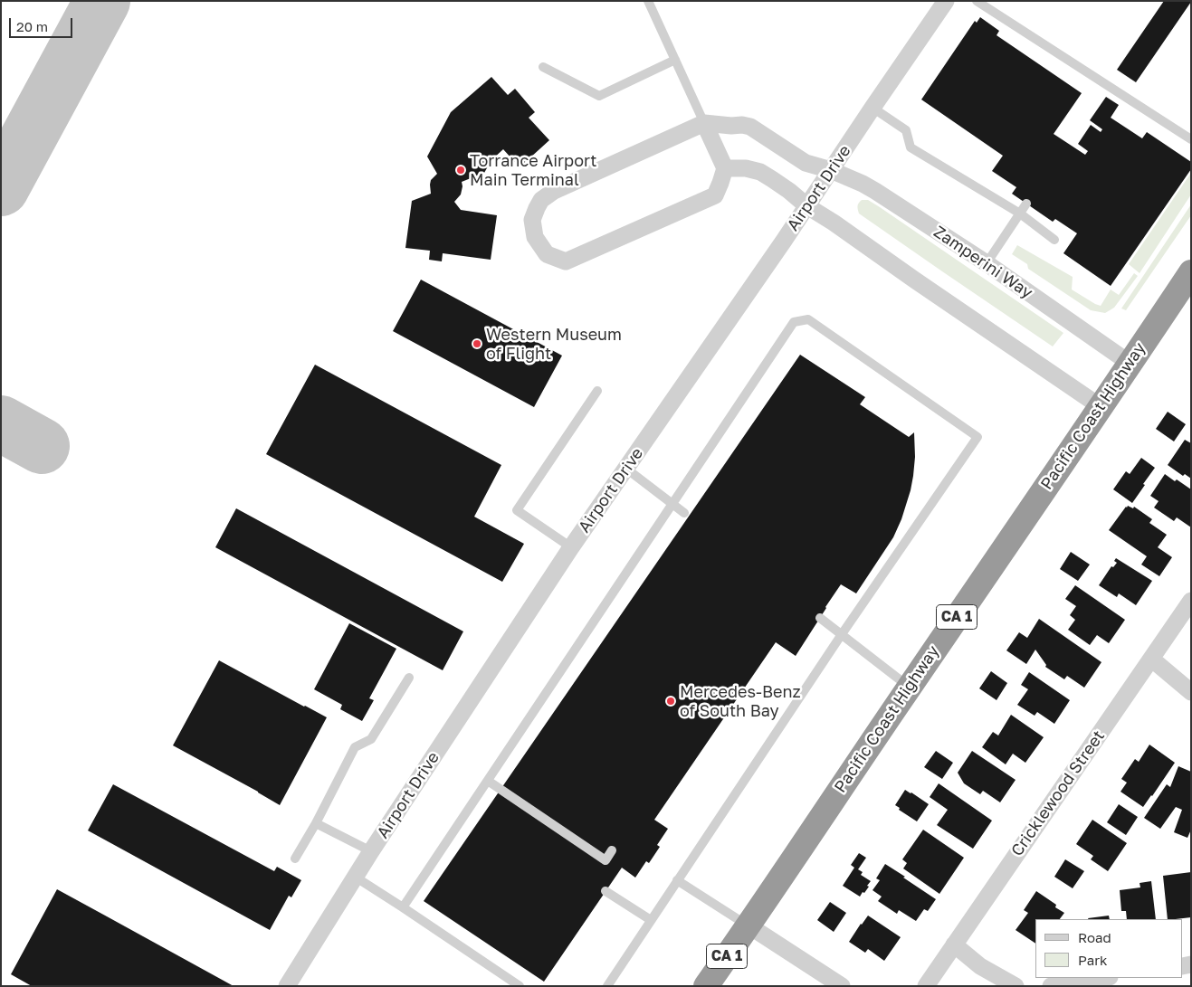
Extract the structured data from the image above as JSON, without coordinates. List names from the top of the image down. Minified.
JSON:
{"streets":{"highway":["Pacific Coast Highway","CA 1"],"street":["Airport Drive","Zamperini Way","Cricklewood Street"]},"crossings":[["Airport Drive","Zamperini Way"],["Zamperini Way","Pacific Coast Highway"]],"places":["Torrance Airport Main Terminal","Western Museum of Flight","Mercedes-Benz of South Bay"],"legend":["Road","Park"],"scale_bar":"20 m"}
